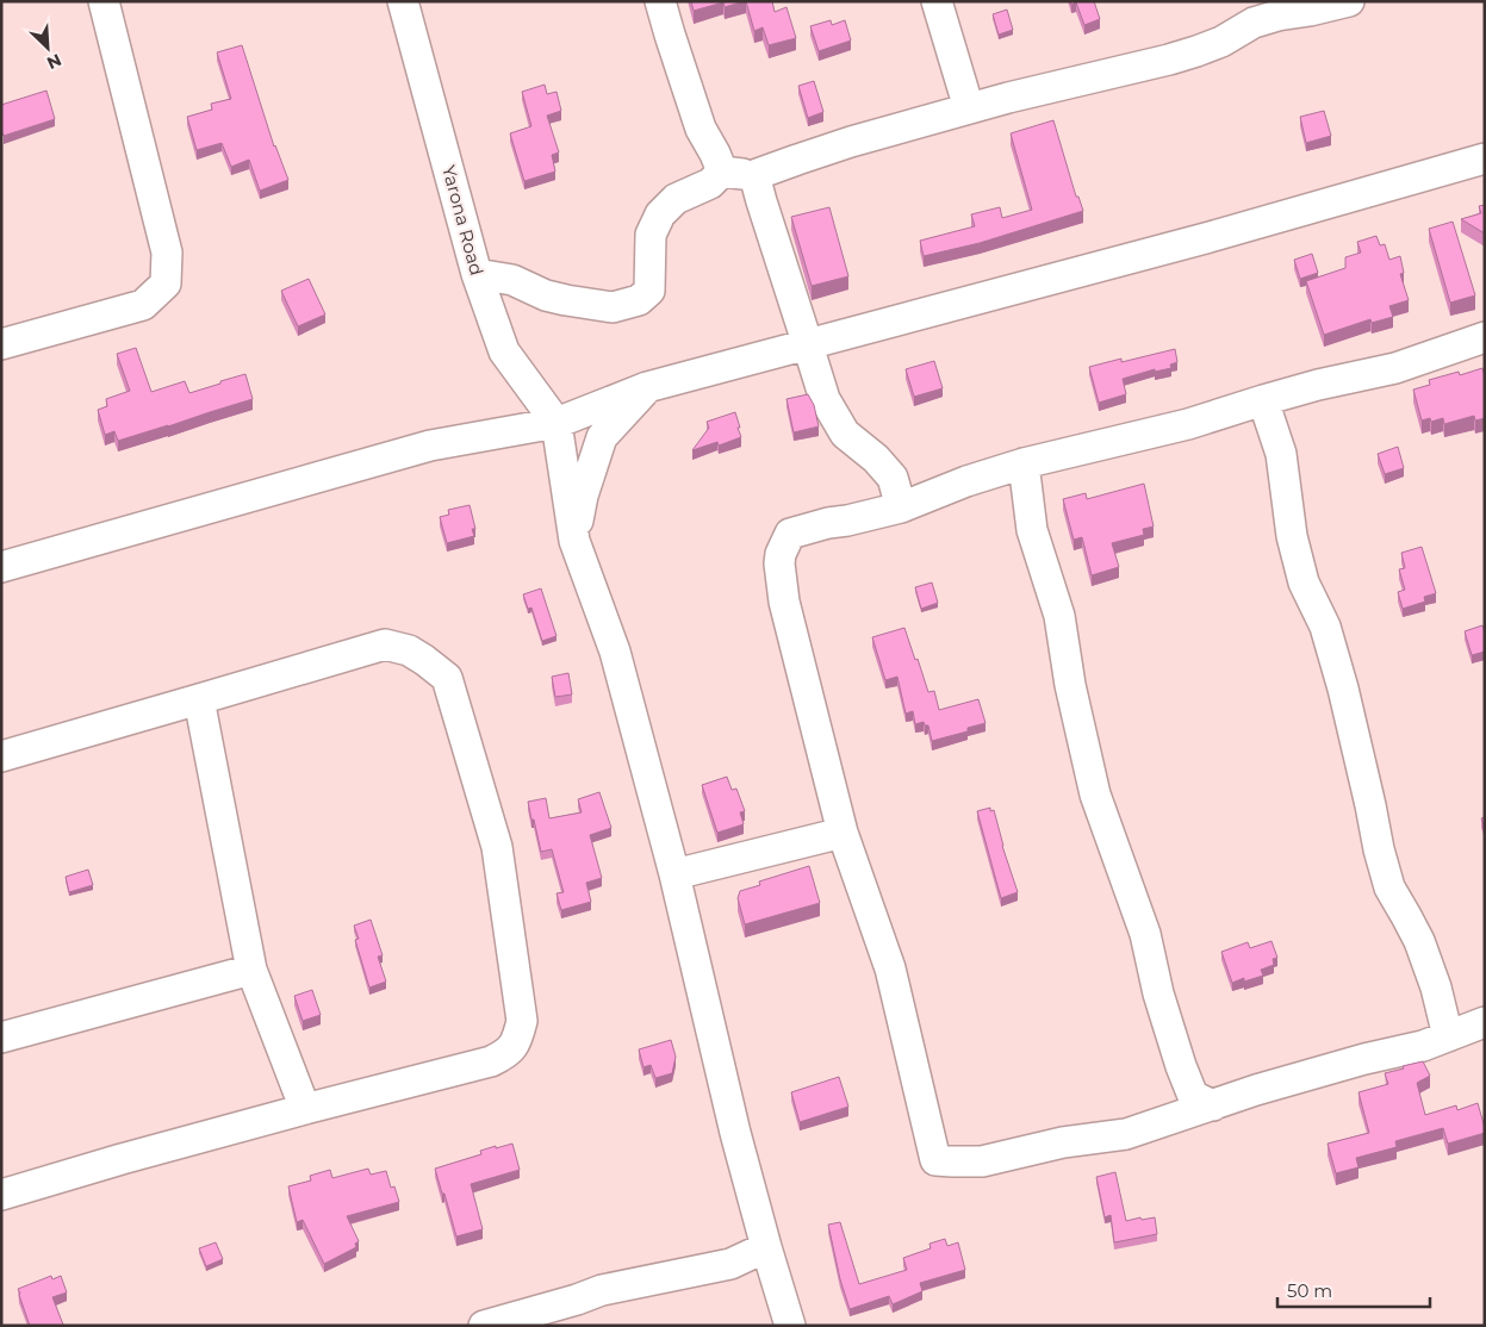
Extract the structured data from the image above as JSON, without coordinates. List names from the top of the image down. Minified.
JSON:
{"streets":{"street":["Yarona Road"]},"scale_bar":"50 m","north":"bottom right"}
